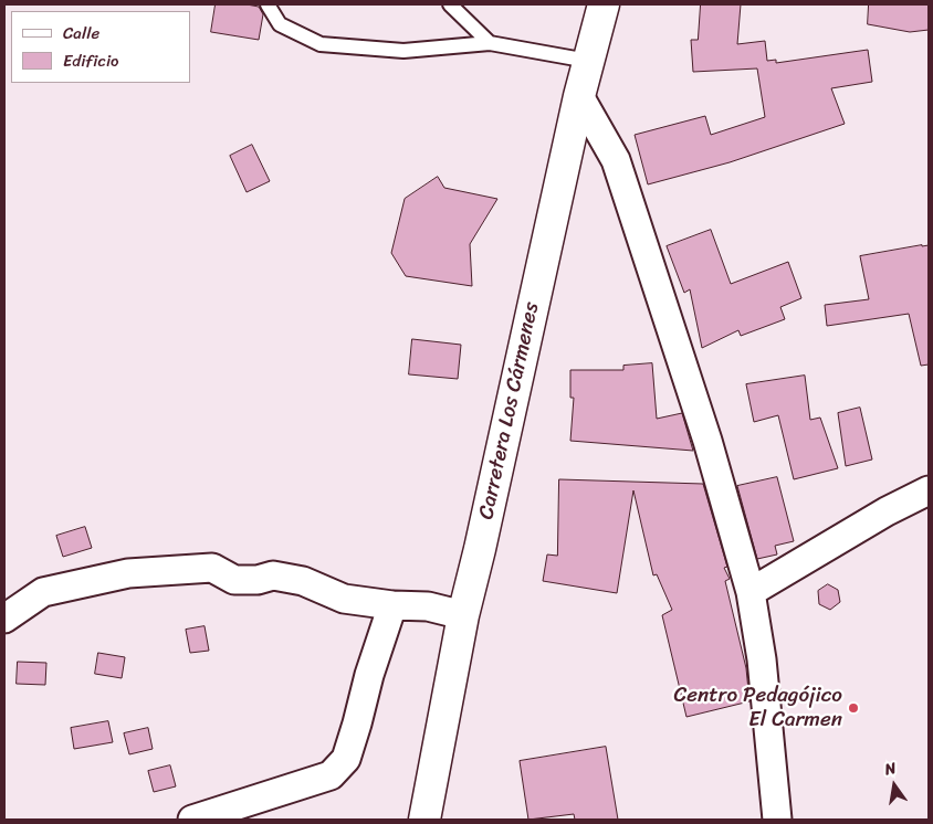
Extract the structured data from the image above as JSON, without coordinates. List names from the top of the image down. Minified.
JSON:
{"streets":{"main road":["Carretera Los Cármenes"]},"places":["Centro Pedagójico El Carmen"],"legend":["Calle","Edificio"],"north":"top"}
